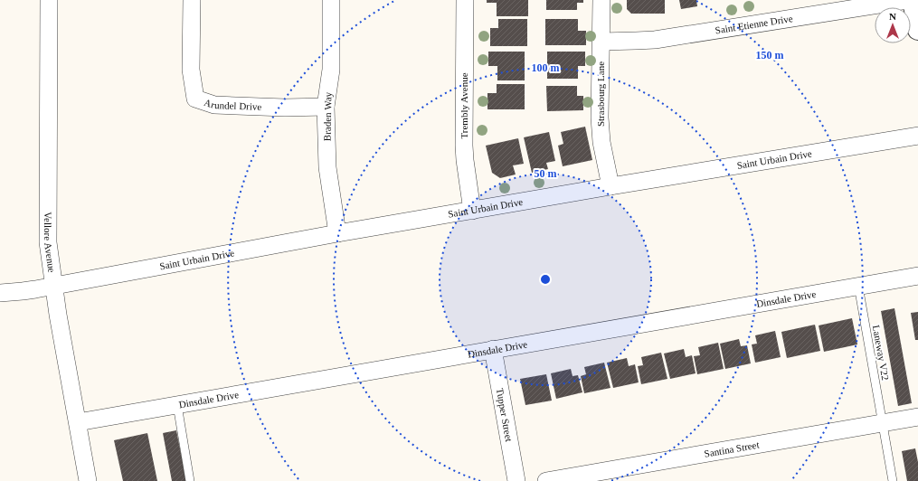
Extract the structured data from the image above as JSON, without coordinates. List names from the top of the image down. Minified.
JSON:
{"streets":{"street":["Saint Etienne Drive","Strasbourg Lane","Arundel Drive","Trembly Avenue","Braden Way","Saint Urbain Drive","Vellore Avenue","Dinsdale Drive","Tupper Street","Santina Street"],"lane":["Laneway V22"]},"crossings":[["Saint Etienne Drive","Strasbourg Lane"],["Strasbourg Lane","Saint Urbain Drive"],["Arundel Drive","Braden Way"],["Trembly Avenue","Saint Urbain Drive"],["Braden Way","Saint Urbain Drive"],["Saint Urbain Drive","Vellore Avenue"],["Vellore Avenue","Dinsdale Drive"],["Dinsdale Drive","Laneway V22"],["Dinsdale Drive","Tupper Street"],["Laneway V22","Santina Street"]],"north":"top","rings":["150 m","100 m","50 m"]}
